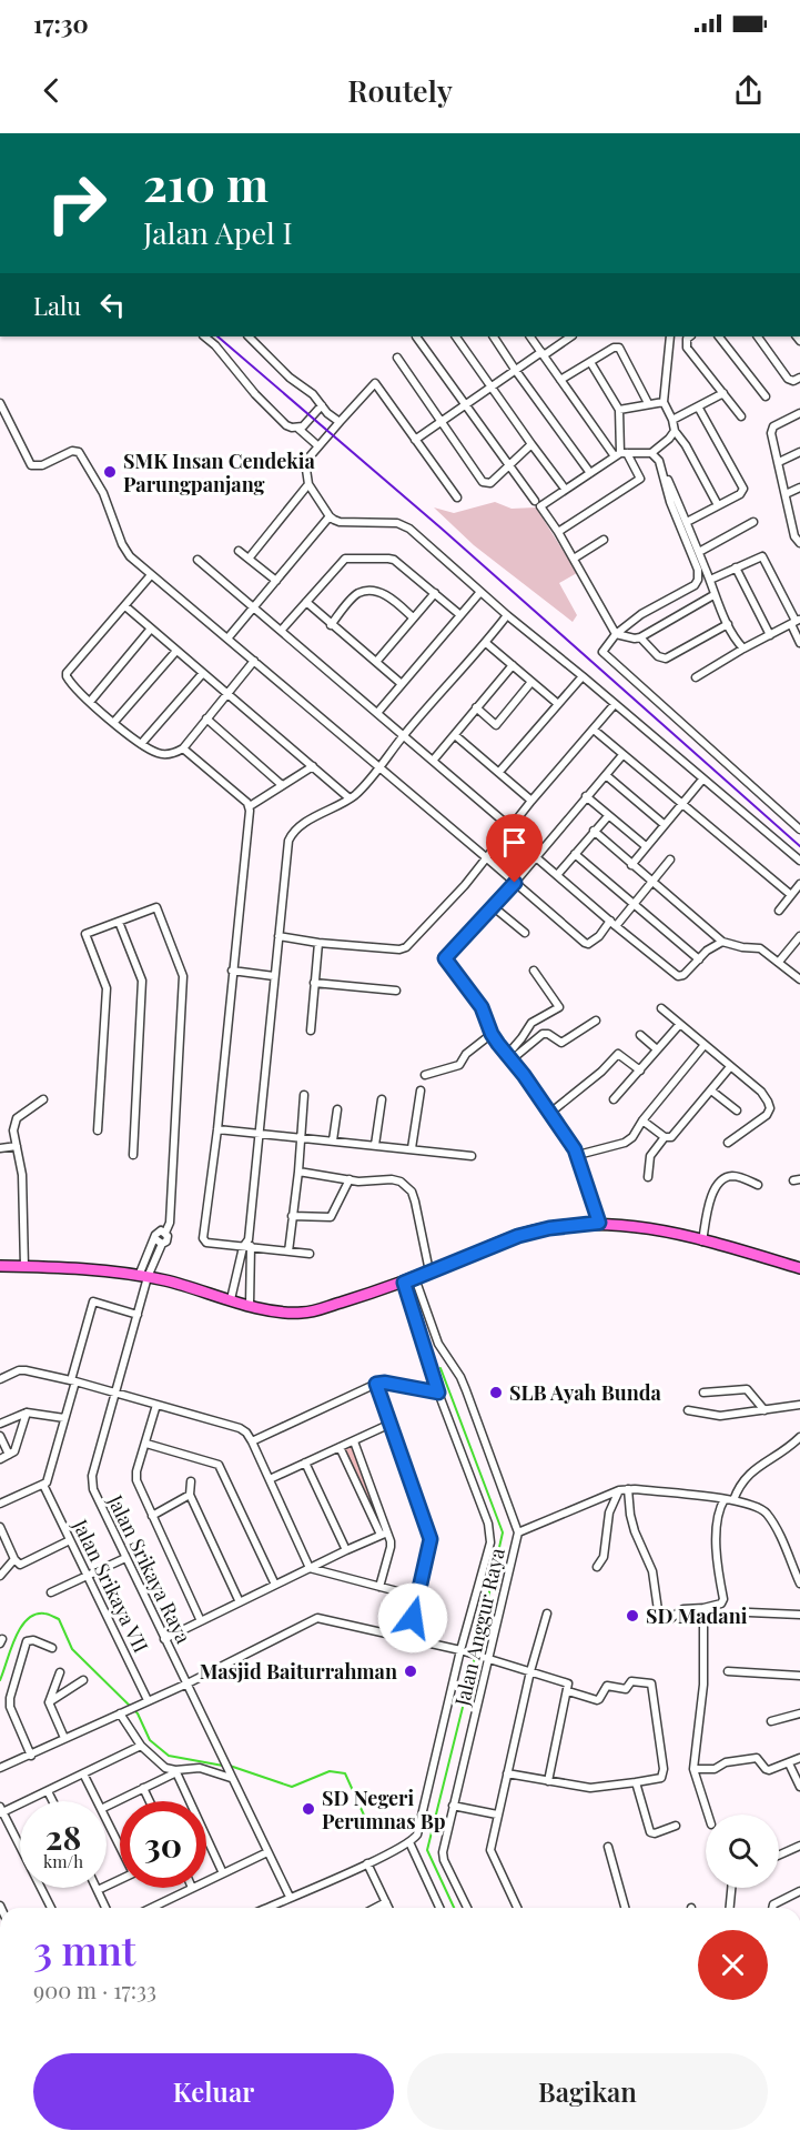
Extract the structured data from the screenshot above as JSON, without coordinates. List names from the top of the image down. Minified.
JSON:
{"streets":{"street":["Jalan Srikaya Raya","Jalan Srikaya VII","Jalan Anggur Raya"]},"places":["SMK Insan Cendekia Parungpanjang","SLB Ayah Bunda","SD Madani","Masjid Baiturrahman","SD Negeri Perumnas Bp"],"page":{"status":"17:30","header":"Routely","turn":["210 m","Jalan Apel I"],"then":"Lalu","speed":"28 km/h","limit":"30","heading":["3 mnt","900 m · 17:33"],"buttons":["Keluar","Bagikan"]}}
